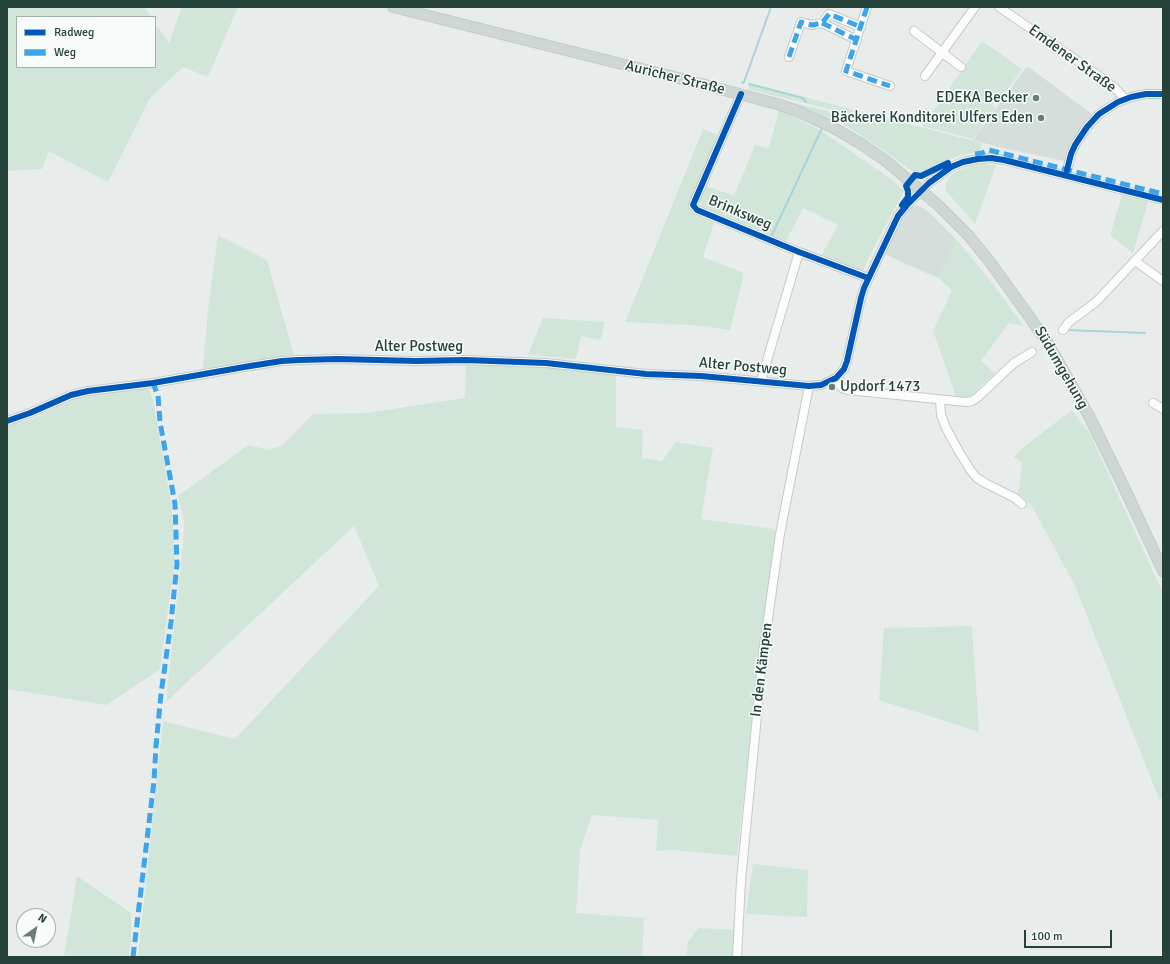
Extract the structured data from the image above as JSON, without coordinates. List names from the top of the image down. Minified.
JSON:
{"streets":{"main road":["Auricher Straße","Südumgehung"],"street":["Emdener Straße","Brinksweg","Alter Postweg","In den Kämpen"]},"crossings":[["Auricher Straße","Brinksweg"],["Auricher Straße","Südumgehung"],["Alter Postweg","In den Kämpen"]],"places":["EDEKA Becker","Bäckerei Konditorei Ulfers Eden","Updorf 1473"],"legend":["Radweg","Weg"],"scale_bar":"100 m","north":"top right"}
